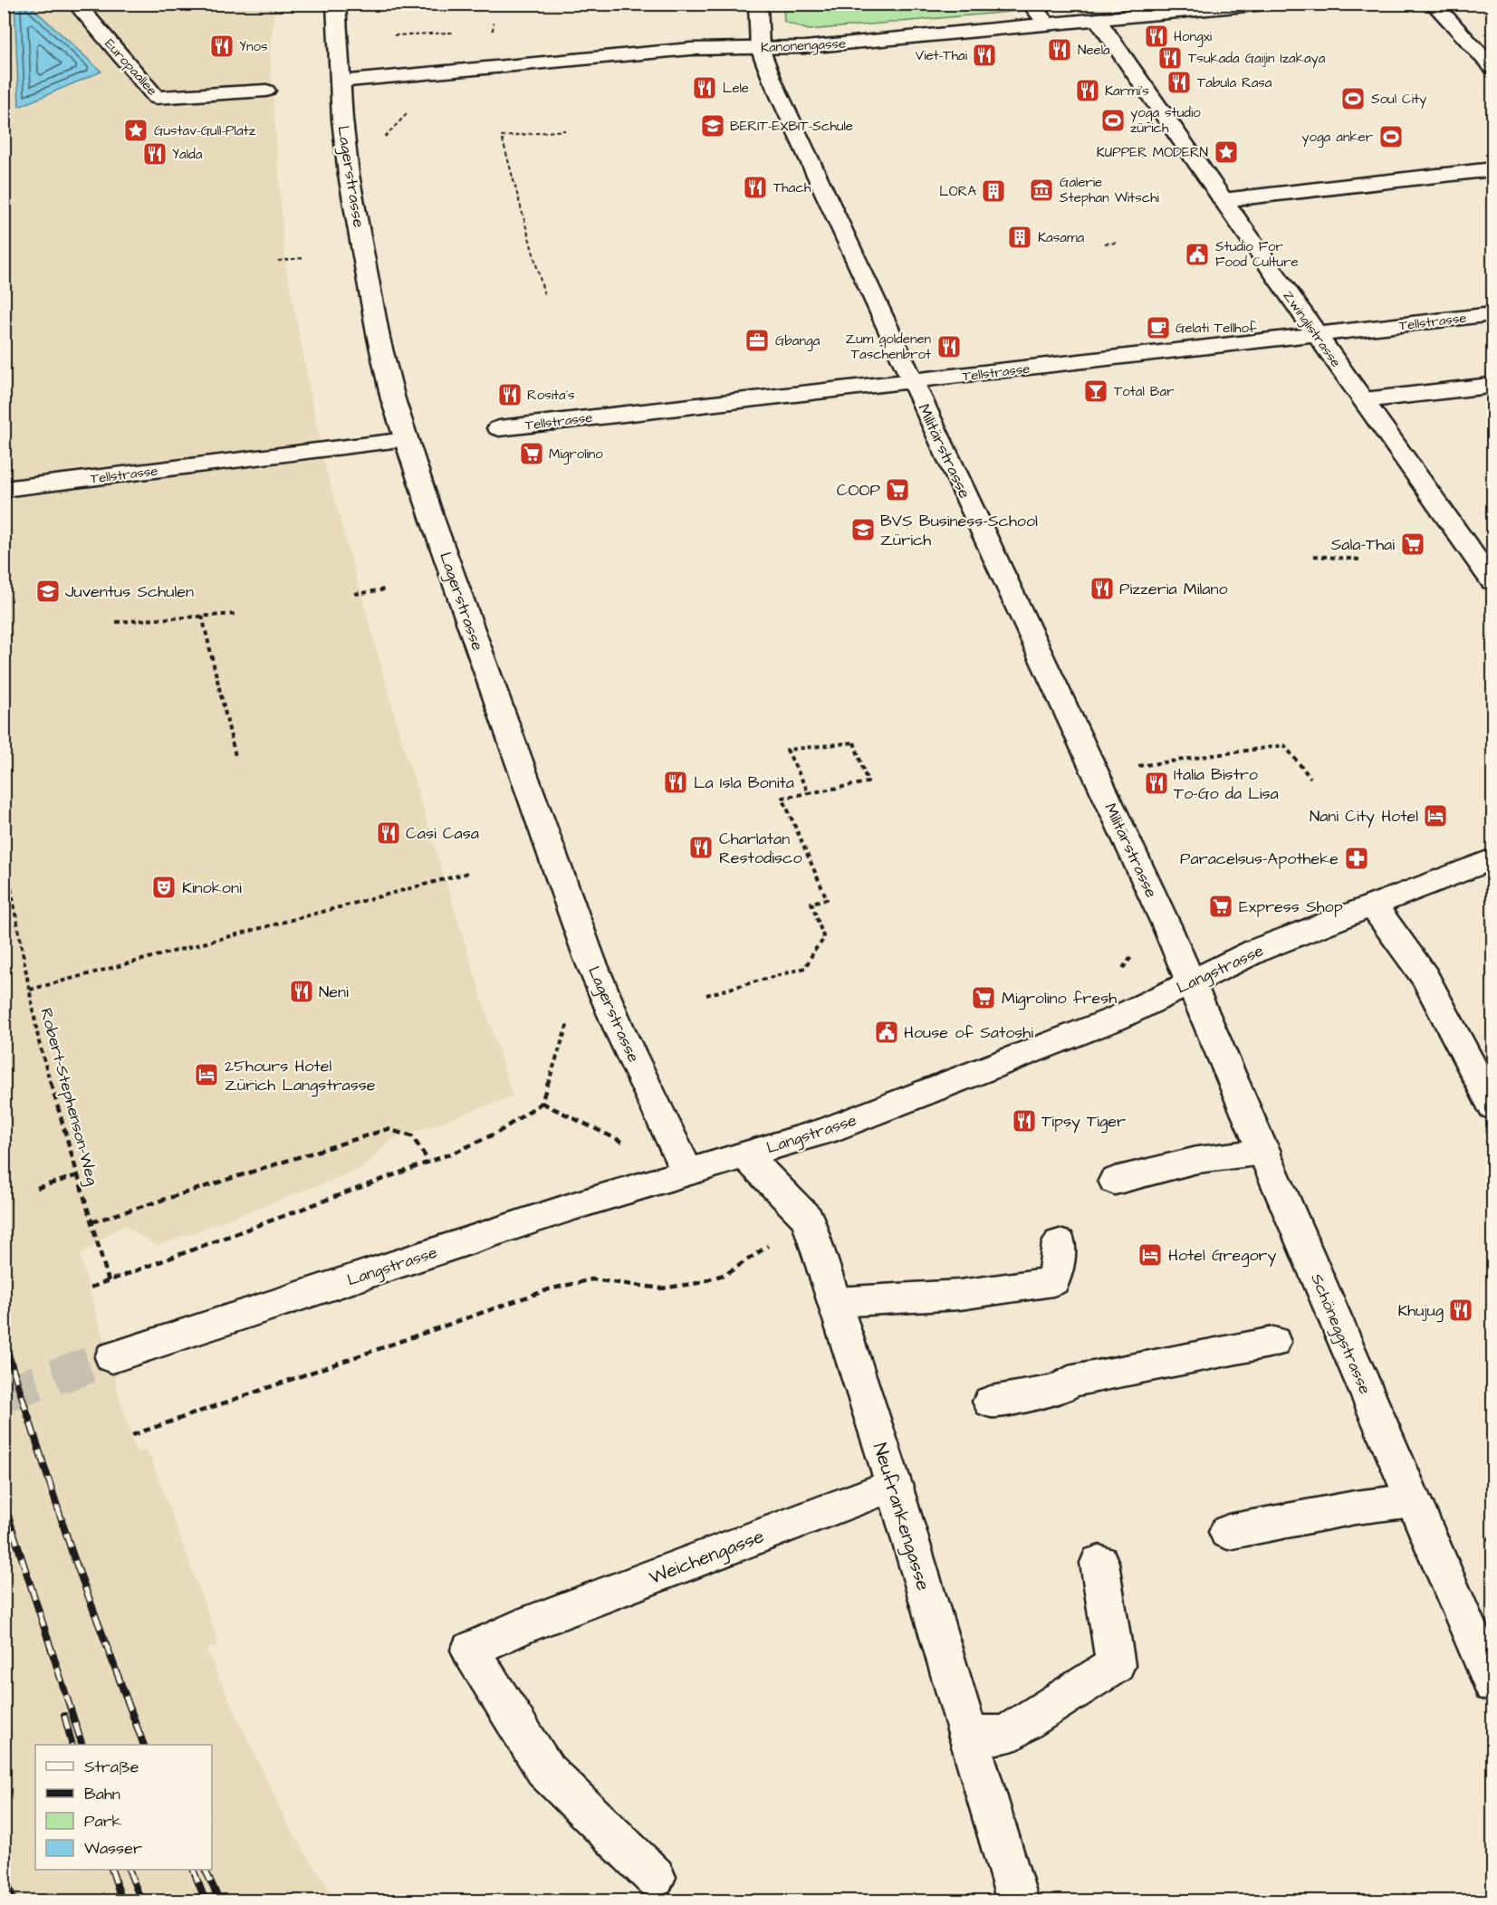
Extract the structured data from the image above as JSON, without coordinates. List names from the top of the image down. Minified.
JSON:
{"streets":{"street":["Kanonengasse","Europaallee","Lagerstrasse","Tellstrasse","Zwinglistrasse","Militärstrasse","Langstrasse","Schöneggstrasse","Neufrankengasse","Weichengasse"],"path":["Robert-Stephenson-Weg"]},"crossings":[["Kanonengasse","Lagerstrasse"],["Kanonengasse","Zwinglistrasse"],["Kanonengasse","Militärstrasse"],["Lagerstrasse","Tellstrasse"],["Lagerstrasse","Langstrasse"],["Tellstrasse","Zwinglistrasse"],["Tellstrasse","Militärstrasse"],["Militärstrasse","Langstrasse"],["Militärstrasse","Schöneggstrasse"],["Langstrasse","Schöneggstrasse"],["Langstrasse","Neufrankengasse"],["Neufrankengasse","Weichengasse"]],"places":{"restaurant":["Hongxi","Ynos","Neela","Viet-Thai","Tsukada Gaijin Izakaya","Tabula Rasa","Lele","Karmi's","Yalda","Thach","Zum goldenen Taschenbrot","Rosita's","Pizzeria Milano","La Isla Bonita","Italia Bistro To-Go da Lisa","Casi Casa","Charlatan Restodisco","Neni","Tipsy Tiger","Khujug"],"sports":["Soul City","yoga studio zürich","yoga anker"],"school or university":["BERIT-EXBIT-Schule","BVS Business-School Zürich","Juventus Schulen"],"place":["Gustav-Gull-Platz","KUPPER MODERN"],"museum":["Galerie Stephan Witschi"],"building":["LORA","Kasama"],"public building":["Studio For Food Culture","House of Satoshi"],"cafe":["Gelati Tellhof"],"office":["Gbanga"],"bar":["Total Bar"],"supermarket":["Migrolino","COOP","Sala-Thai","Express Shop","Migrolino fresh"],"hotel":["Nani City Hotel","25hours Hotel Zürich Langstrasse","Hotel Gregory"],"pharmacy":["Paracelsus-Apotheke"],"theatre":["Kinokoni"]},"legend":["Straße","Bahn","Park","Wasser"]}
